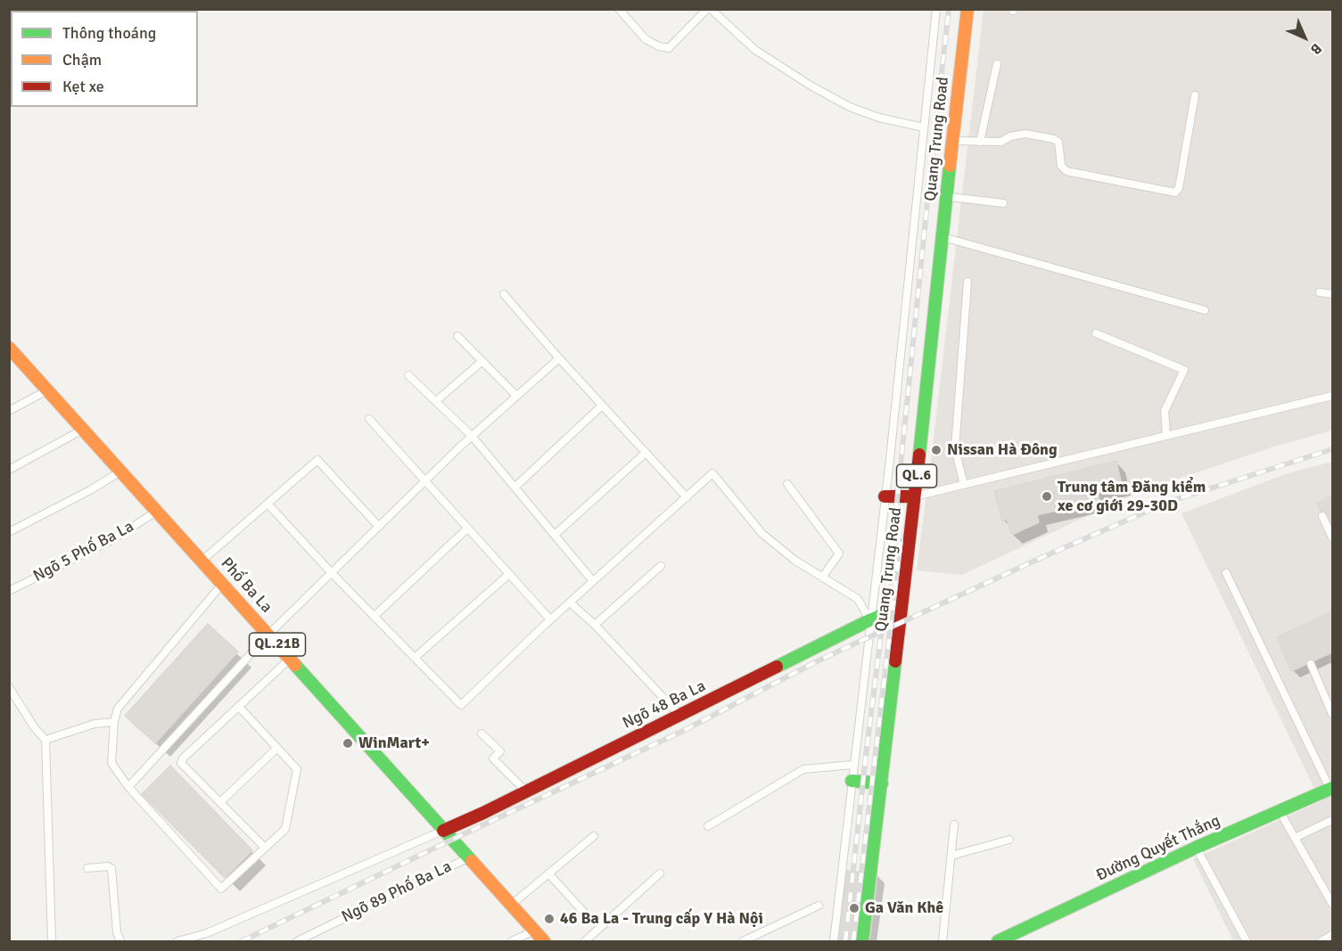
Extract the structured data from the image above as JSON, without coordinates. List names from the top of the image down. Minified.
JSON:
{"streets":{"main road":["Quang Trung Road","QL.6","Phố Ba La","QL.21B","Ngõ 48 Ba La","Đường Quyết Thắng"],"lane":["Ngõ 5 Phố Ba La","Ngõ 89 Phố Ba La"]},"crossings":[["Quang Trung Road","Ngõ 48 Ba La"],["Ngõ 5 Phố Ba La","Phố Ba La"],["Phố Ba La","Ngõ 48 Ba La"],["Phố Ba La","Ngõ 89 Phố Ba La"]],"places":["Nissan Hà Đông","Trung tâm Đăng kiểm xe cơ giới 29-30D","WinMart+","Ga Văn Khê","46 Ba La - Trung cấp Y Hà Nội"],"legend":["Thông thoáng","Chậm","Kẹt xe"],"north":"bottom right"}
